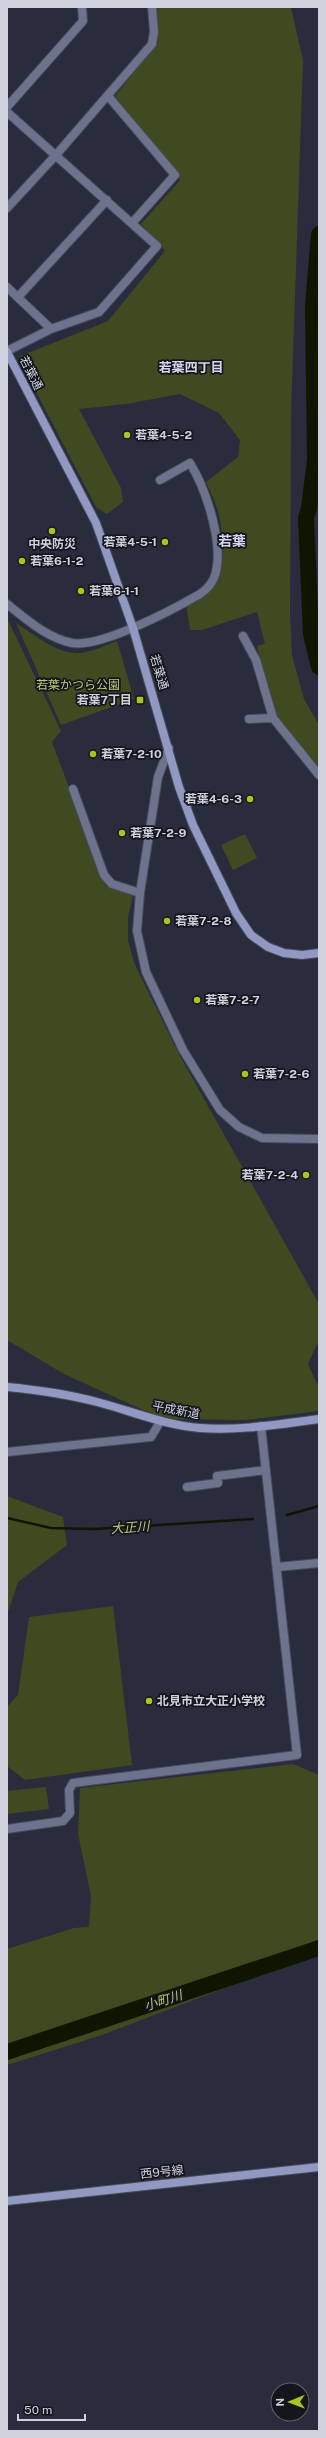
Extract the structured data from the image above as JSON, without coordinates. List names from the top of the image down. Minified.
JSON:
{"streets":{"street":["若葉通","平成新道","西9号線"]},"districts":["若葉四丁目","若葉"],"water":["大正川","小町川"],"parks":["若葉かつら公園"],"places":{"other":["若葉4-5-2","中央防災","若葉4-5-1","若葉6-1-2","若葉6-1-1","若葉7-2-10","若葉4-6-3","若葉7-2-9","若葉7-2-8","若葉7-2-7","若葉7-2-6","若葉7-2-4","北見市立大正小学校"],"transit":["若葉7丁目"]},"scale_bar":"50 m","north":"left"}
